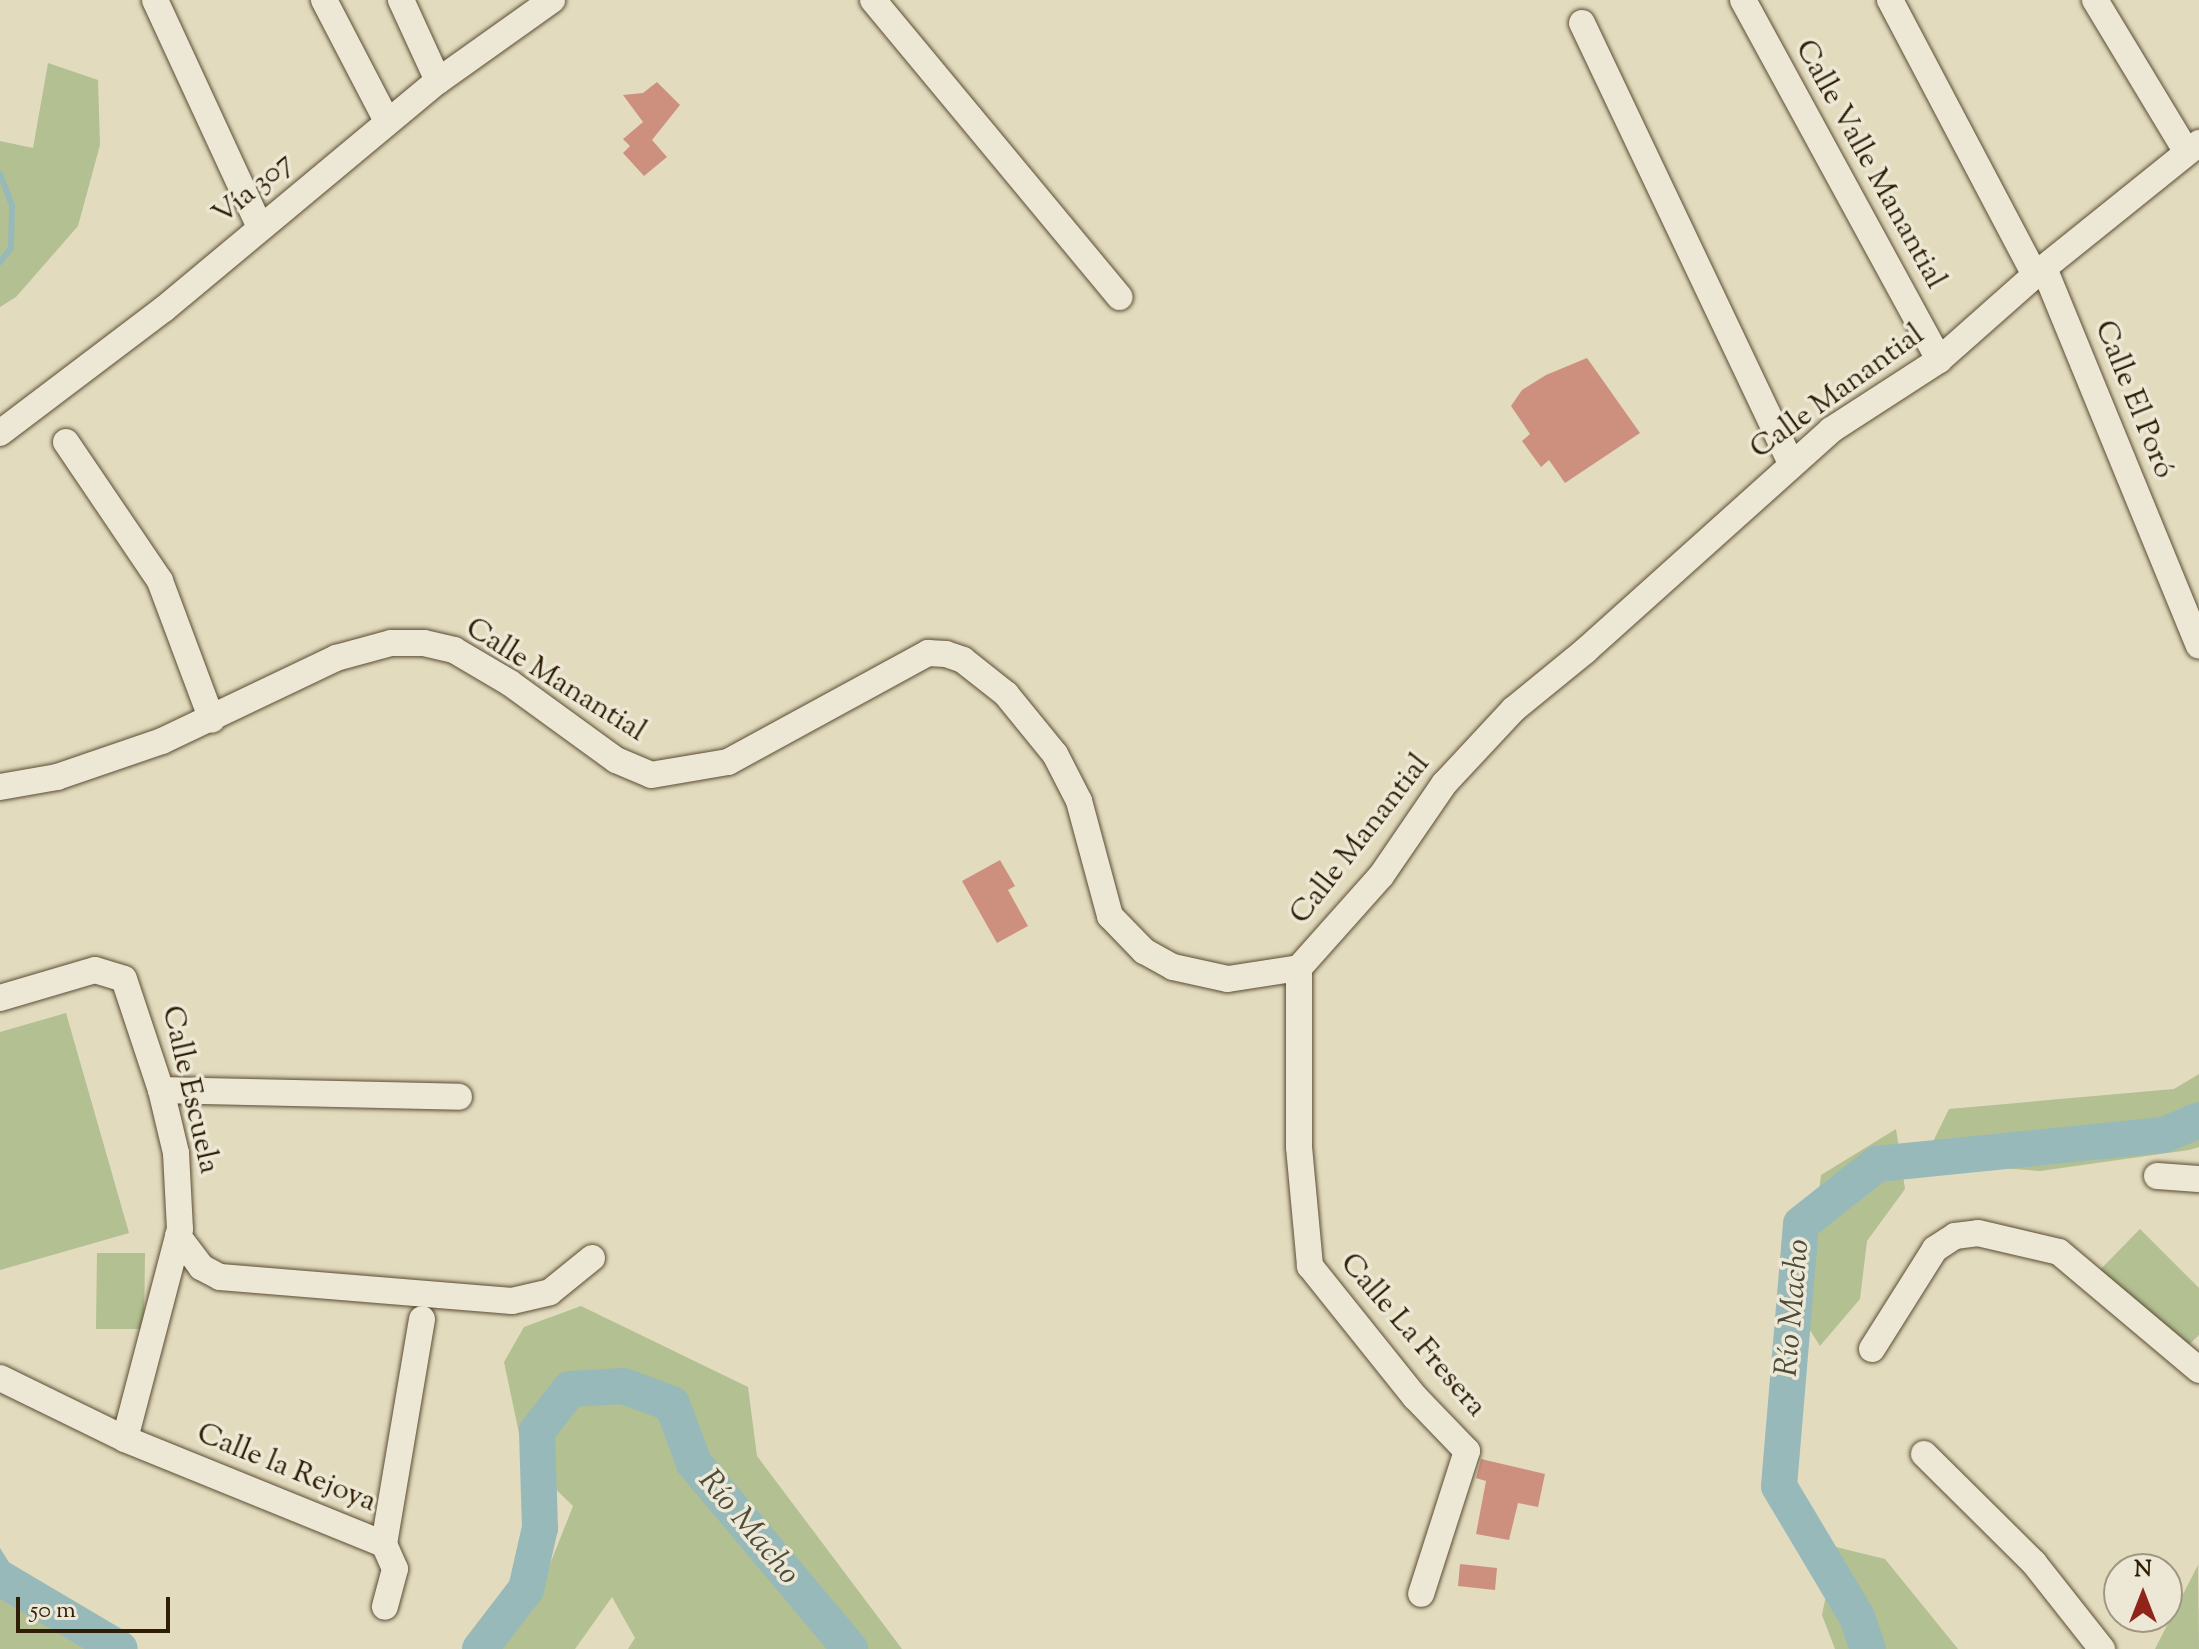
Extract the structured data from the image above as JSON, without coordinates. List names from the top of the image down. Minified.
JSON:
{"streets":{"street":["Calle Valle Manantial","Vía 307","Calle Manantial","Calle El Poró","Calle Escuela","Calle La Fresera","Calle la Rejoya"]},"crossings":[["Calle Valle Manantial","Calle Manantial"],["Calle Manantial","Calle El Poró"],["Calle Manantial","Calle La Fresera"],["Calle Escuela","Calle la Rejoya"]],"water":["Río Macho"],"scale_bar":"50 m","north":"top"}
